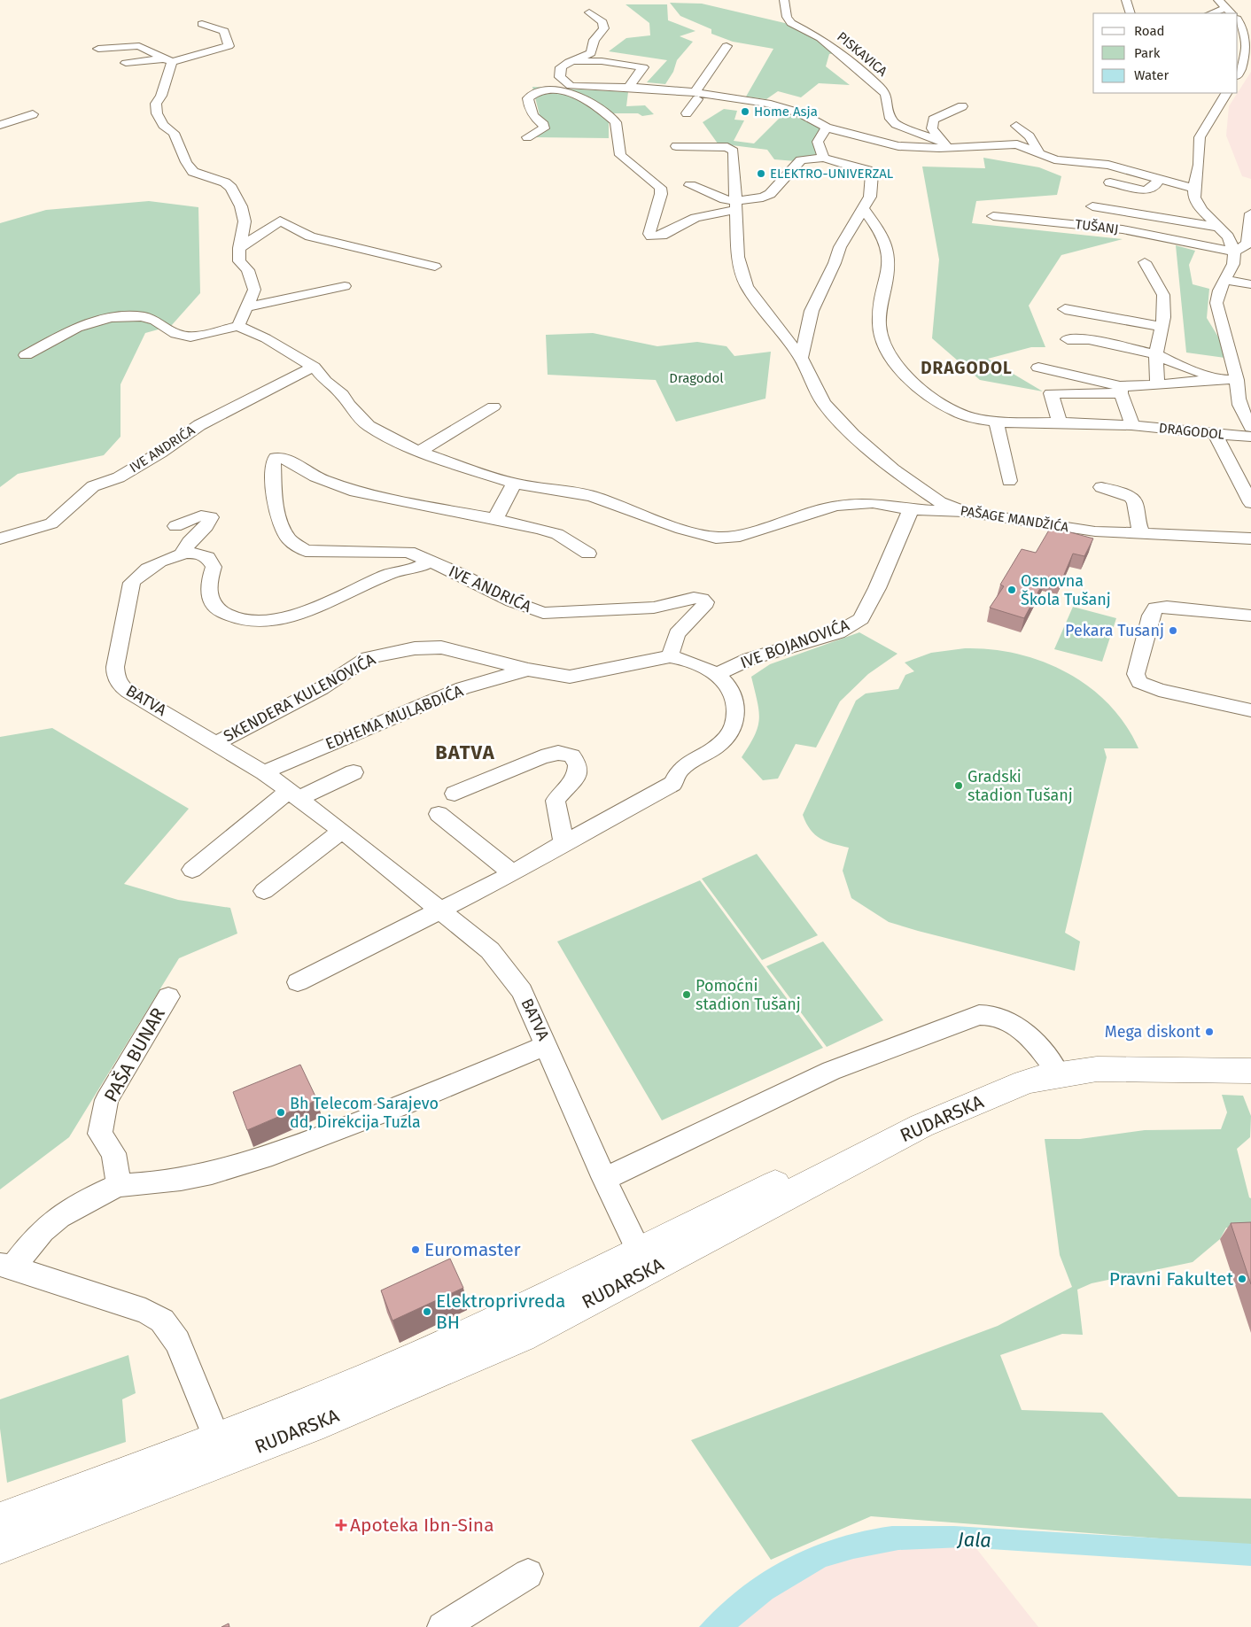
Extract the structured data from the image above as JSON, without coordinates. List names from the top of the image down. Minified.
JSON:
{"streets":{"main road":["RUDARSKA"],"street":["PISKAVICA","TUŠANJ","DRAGODOL","IVE ANDRIĆA","PAŠAGE MANDŽIĆA","IVE BOJANOVIĆA","SKENDERA KULENOVIĆA","BATVA","EDHEMA MULABDIĆA","PAŠA BUNAR"]},"crossings":[["IVE ANDRIĆA","SKENDERA KULENOVIĆA"],["SKENDERA KULENOVIĆA","BATVA"],["SKENDERA KULENOVIĆA","EDHEMA MULABDIĆA"],["BATVA","EDHEMA MULABDIĆA"],["BATVA","RUDARSKA"]],"districts":["DRAGODOL","BATVA"],"water":["Jala"],"parks":["Dragodol"],"places":{"other":["Home Asja","ELEKTRO-UNIVERZAL","Osnovna Škola Tušanj","Pekara Tusanj","Gradski stadion Tušanj","Pomoćni stadion Tušanj","Mega diskont","Bh Telecom Sarajevo dd, Direkcija Tuzla","Euromaster","Pravni Fakultet","Elektroprivreda BH"],"health":["Apoteka Ibn-Sina"]},"legend":["Road","Park","Water"]}
